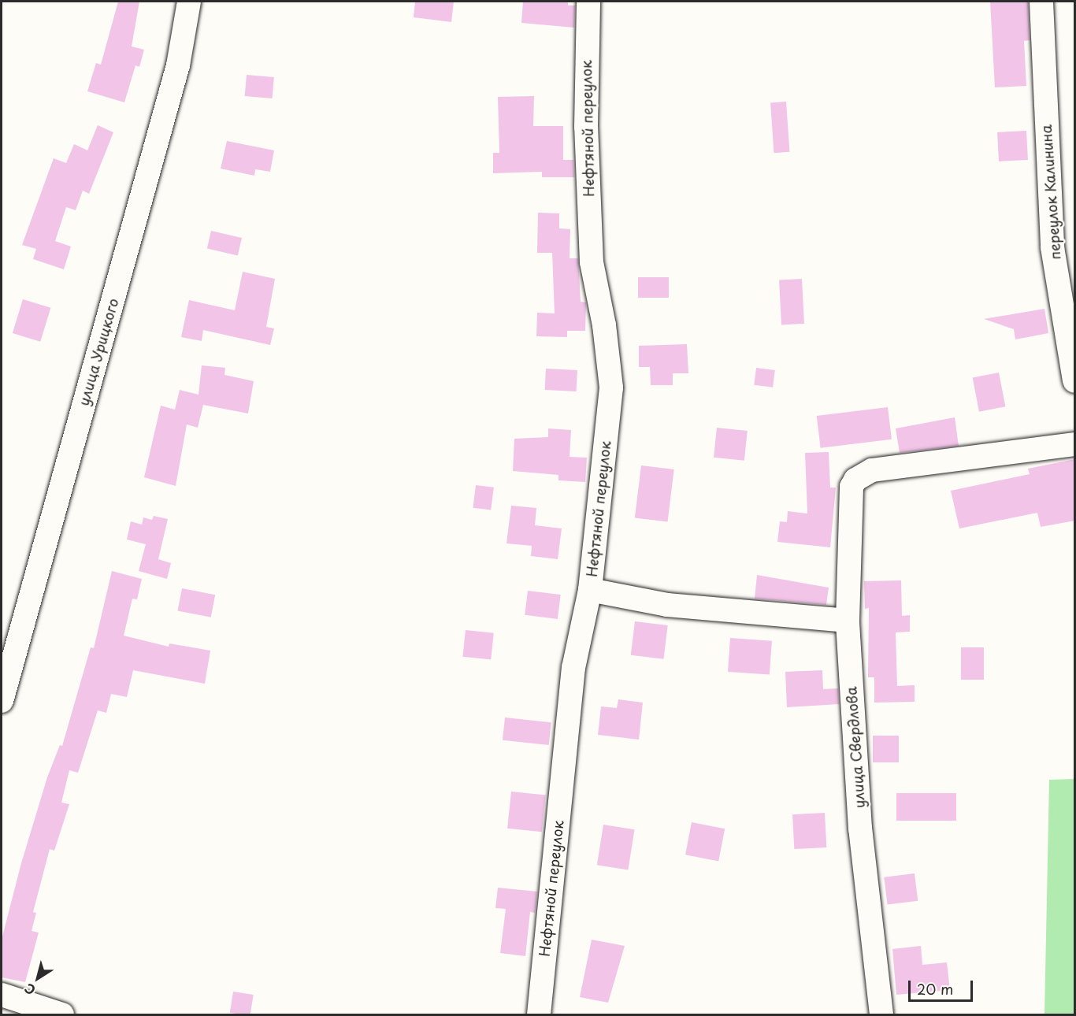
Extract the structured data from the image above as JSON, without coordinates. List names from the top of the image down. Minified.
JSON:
{"streets":{"street":["Нефтяной переулок","переулок Калинина","улица Урицкого","улица Свердлова"]},"scale_bar":"20 m","north":"bottom left"}
